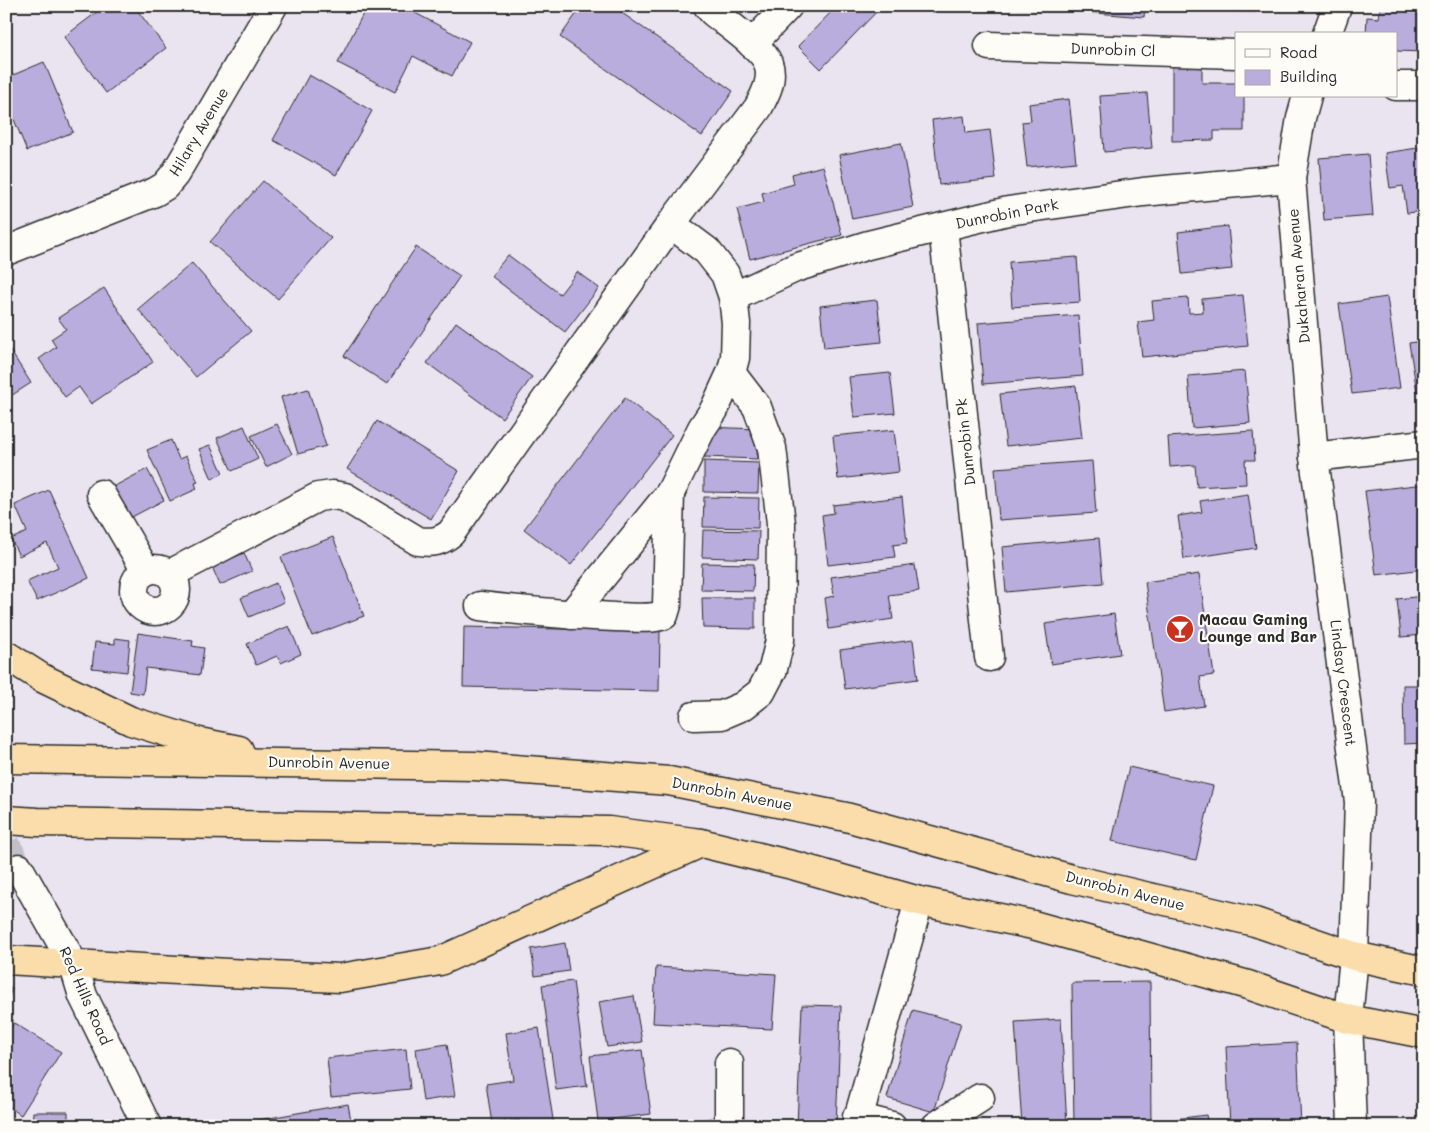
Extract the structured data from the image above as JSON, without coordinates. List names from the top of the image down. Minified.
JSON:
{"streets":{"highway":["Dunrobin Avenue"],"street":["Dunrobin Cl","Hilary Avenue","Dunrobin Park","Dukaharan Avenue","Dunrobin Pk","Lindsay Crescent","Red Hills Road"]},"crossings":[["Dunrobin Park","Dukaharan Avenue"],["Dunrobin Park","Dunrobin Pk"],["Dukaharan Avenue","Lindsay Crescent"],["Lindsay Crescent","Dunrobin Avenue"]],"places":{"bar":["Macau Gaming Lounge and Bar"]},"legend":["Road","Building"]}
